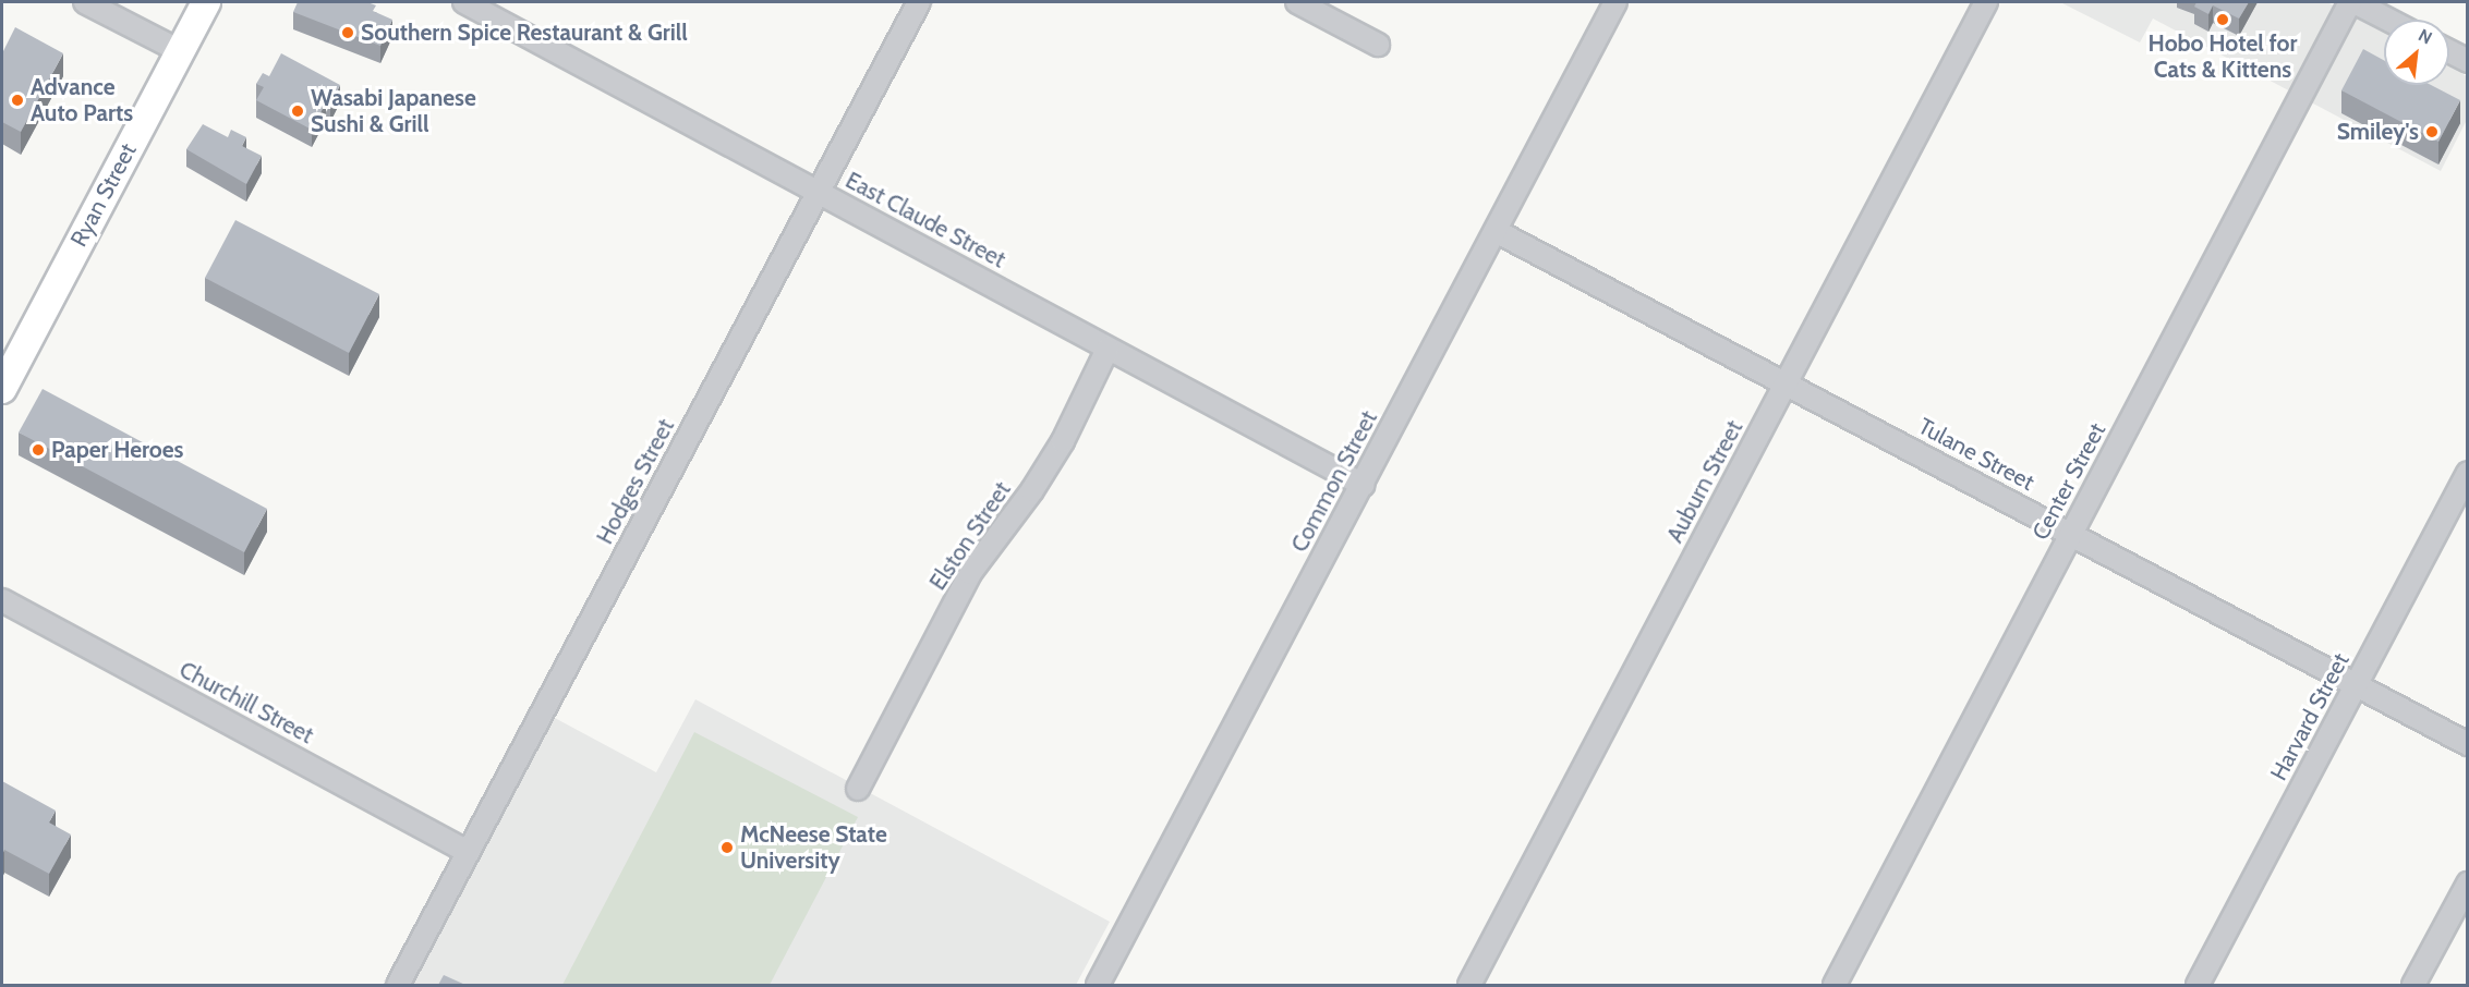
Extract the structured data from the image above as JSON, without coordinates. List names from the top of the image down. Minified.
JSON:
{"streets":{"main road":["Ryan Street"],"street":["East Claude Street","Tulane Street","Hodges Street","Common Street","Auburn Street","Center Street","Elston Street","Churchill Street","Harvard Street"]},"crossings":[["East Claude Street","Hodges Street"],["East Claude Street","Common Street"],["East Claude Street","Elston Street"],["Tulane Street","Common Street"],["Tulane Street","Auburn Street"],["Tulane Street","Center Street"],["Tulane Street","Harvard Street"],["Hodges Street","Churchill Street"]],"places":["Hobo Hotel for Cats & Kittens","Southern Spice Restaurant & Grill","Advance Auto Parts","Wasabi Japanese Sushi & Grill","Smiley's","Paper Heroes","McNeese State University"],"north":"top right"}
